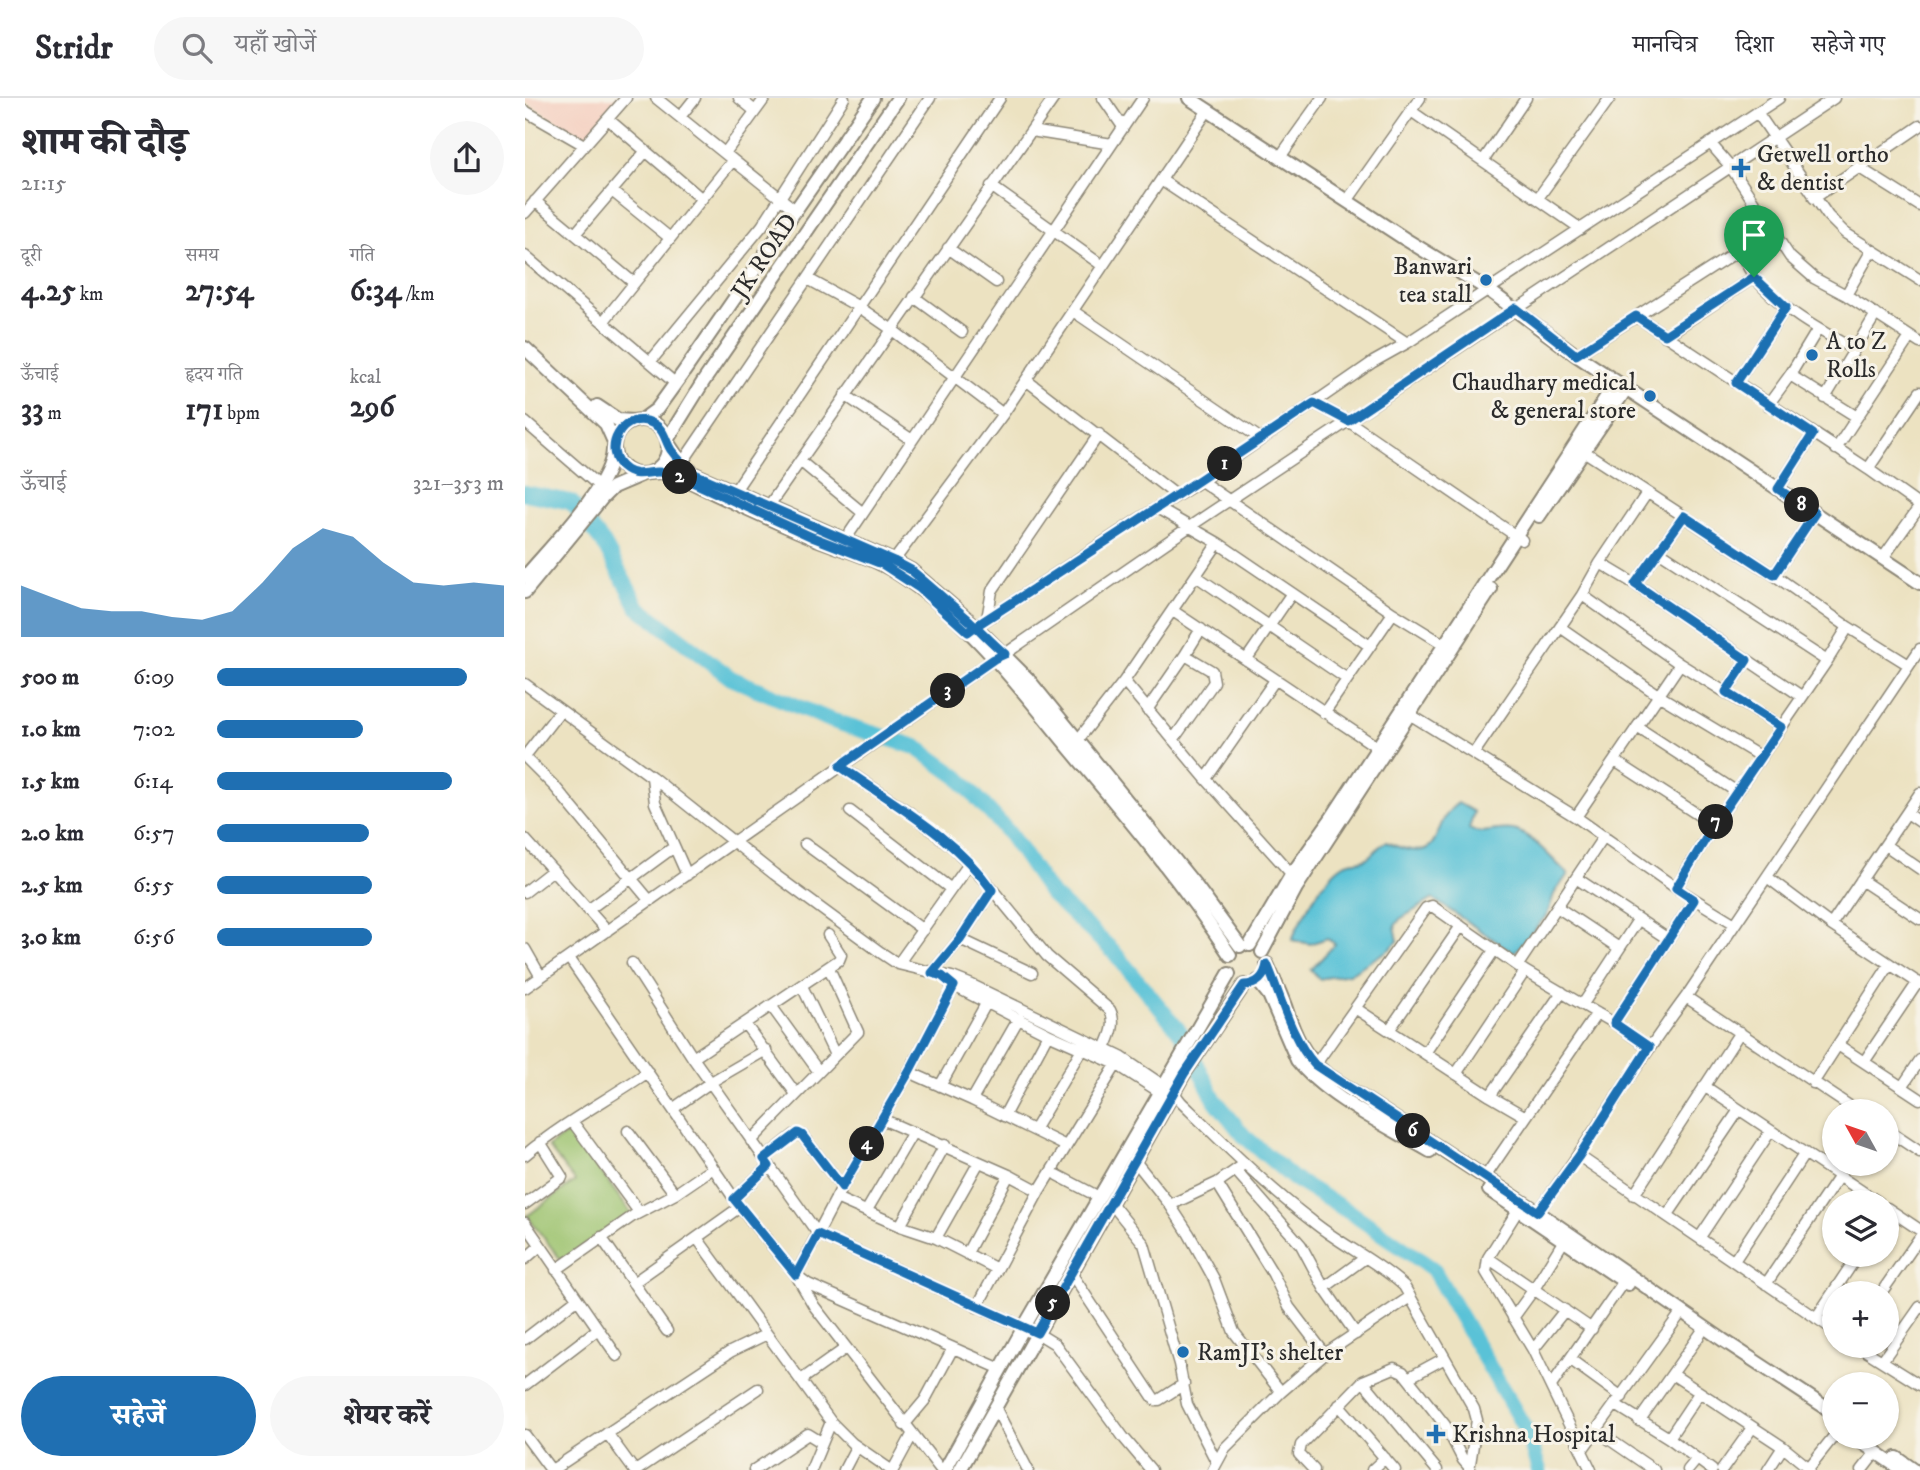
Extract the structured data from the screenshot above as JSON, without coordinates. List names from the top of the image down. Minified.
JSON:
{"streets":{"street":["JK ROAD"]},"places":{"health":["Getwell ortho & dentist","Krishna Hospital"],"other":["Banwari tea stall","A to Z Rolls","Chaudhary medical & general store","RamJI's shelter"]},"north":"top left","page":{"header":"Stridr","search":"यहाँ खोजें","nav":["मानचित्र","दिशा","सहेजे गए"],"heading":["शाम की दौड़","21:15"],"stats":[["दूरी","4.25 km"],["समय","27:54"],["गति","6:34 /km"],["ऊँचाई","33 m"],["हृदय गति","171 bpm"],["kcal","296"]],"pins":["1","2","8","3","7","6","4","5"],"chart":["ऊँचाई","321–353 m"],"list":[{"name":"500 m","note":"6:09"},{"name":"1.0 km","note":"7:02"},{"name":"1.5 km","note":"6:14"},{"name":"2.0 km","note":"6:57"},{"name":"2.5 km","note":"6:55"},{"name":"3.0 km","note":"6:56"}],"map_buttons":["+","−"],"buttons":["सहेजें","शेयर करें"]}}
